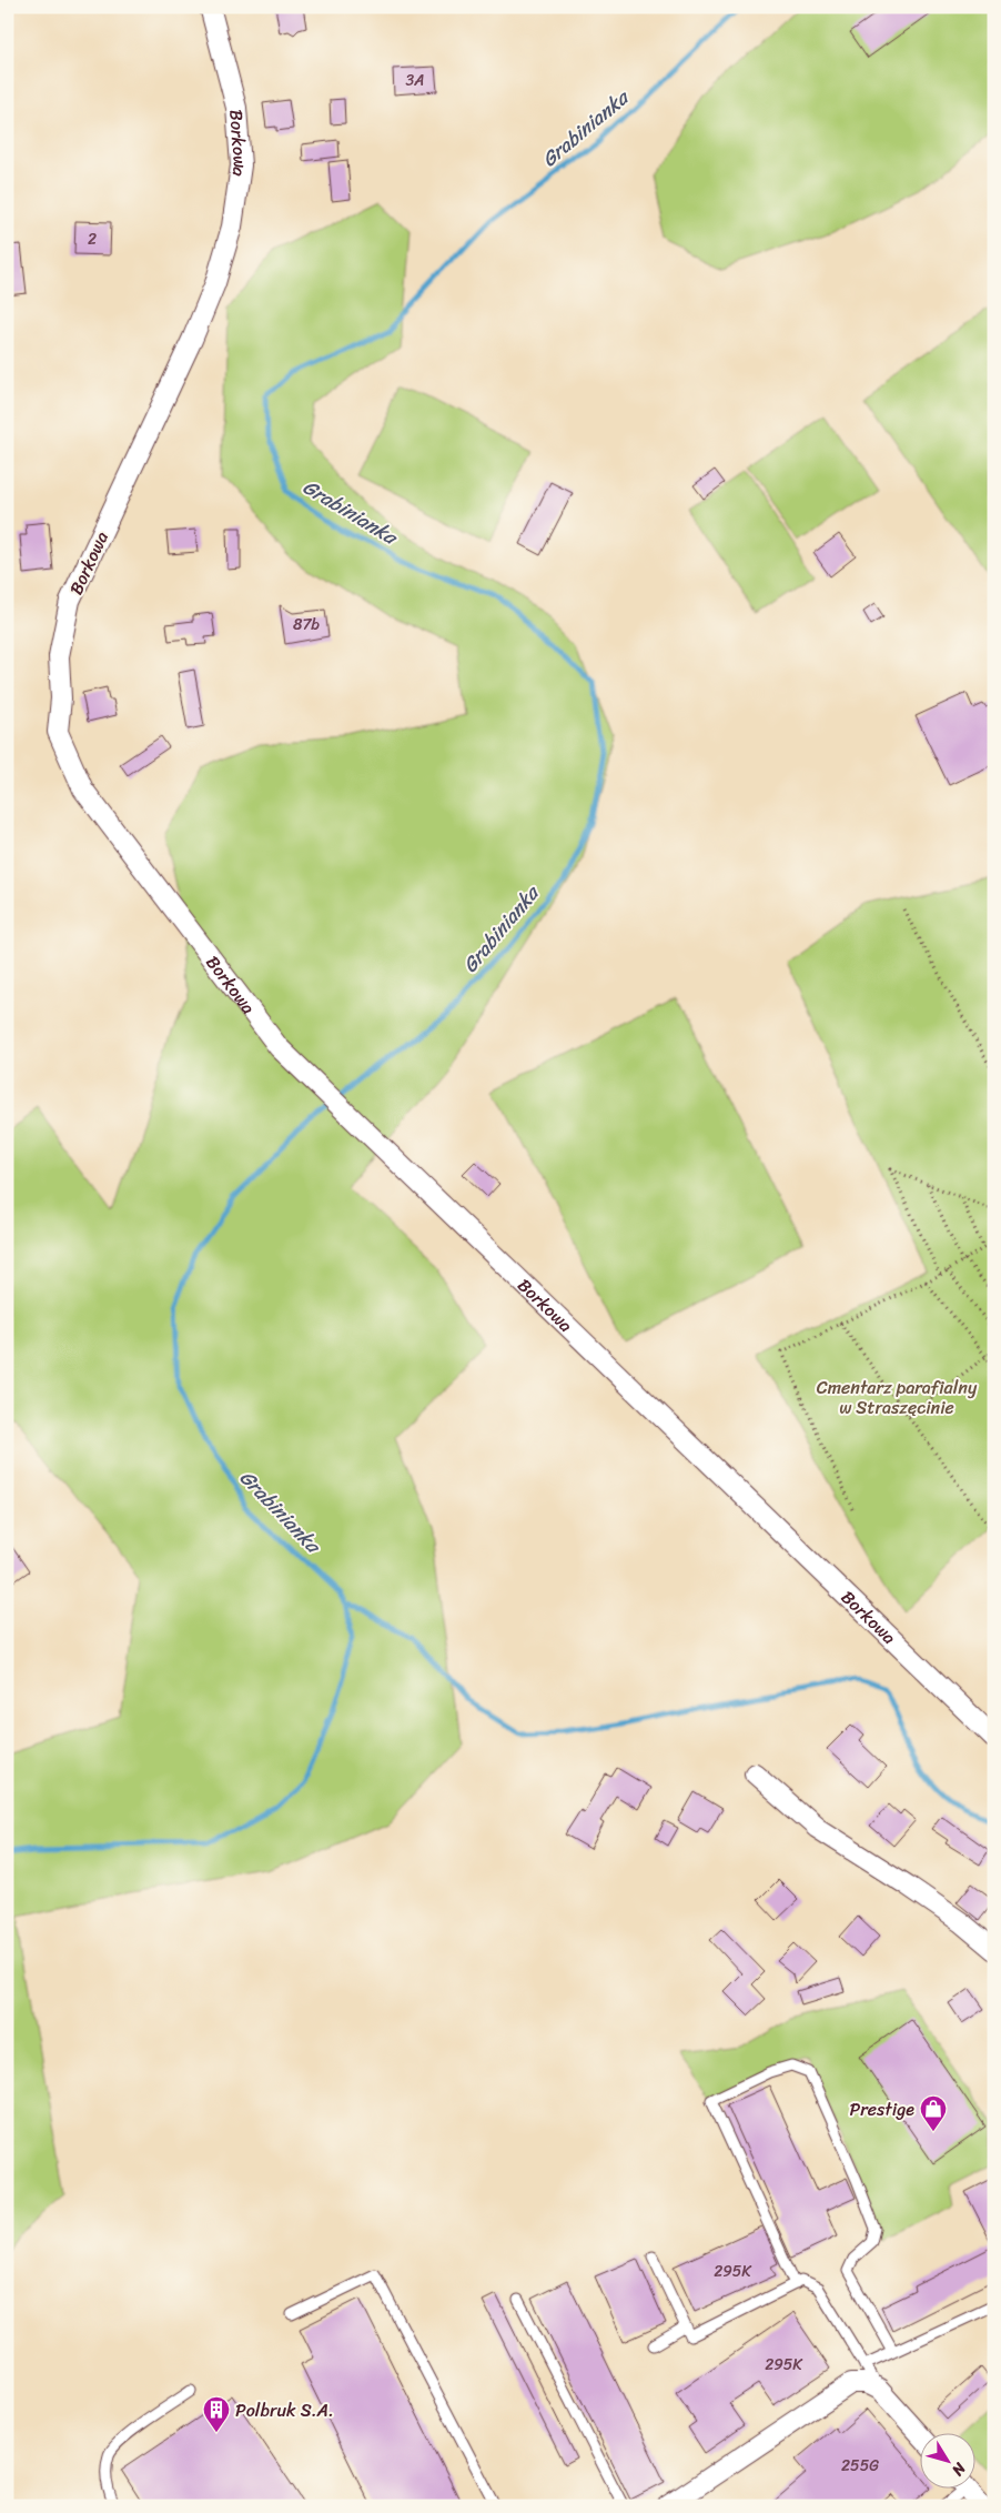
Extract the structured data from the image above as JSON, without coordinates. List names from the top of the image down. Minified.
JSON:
{"streets":{"street":["Borkowa"]},"water":["Grabinianka"],"parks":["Cmentarz parafialny w Straszęcinie"],"places":{"shop":["Prestige"],"building":["Polbruk S.A."]},"house_numbers":["3A","2","87b","295K","295K","255G"],"north":"bottom right"}
